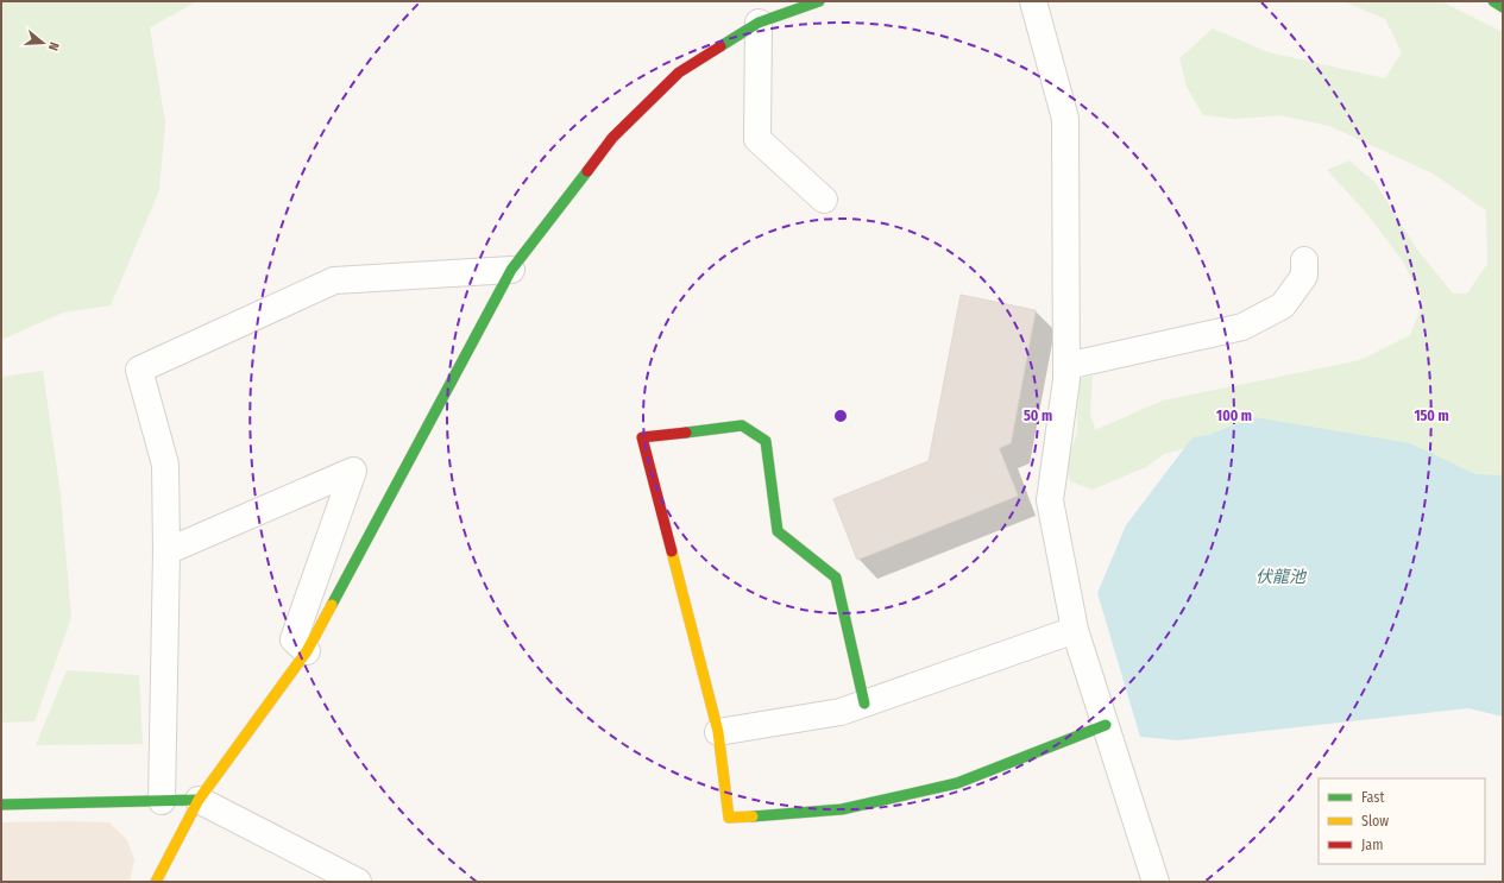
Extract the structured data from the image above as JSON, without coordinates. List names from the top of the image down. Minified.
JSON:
{"water":["伏龍池"],"legend":["Fast","Slow","Jam"],"north":"right","rings":["50 m","100 m","150 m"]}
